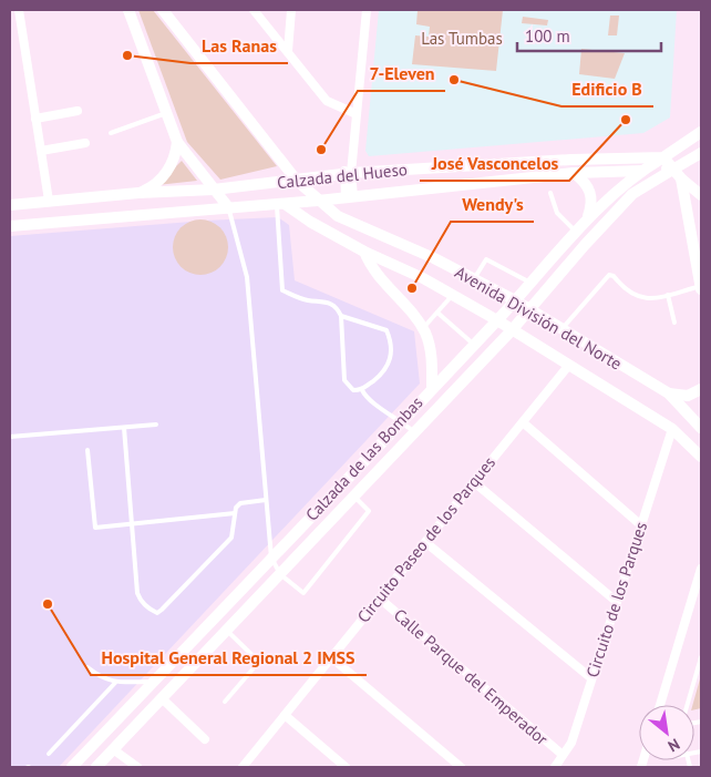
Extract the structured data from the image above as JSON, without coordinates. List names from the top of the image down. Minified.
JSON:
{"streets":{"main road":["Calzada del Hueso","Avenida División del Norte","Calzada de las Bombas"],"street":["Circuito Paseo de los Parques","Circuito de los Parques","Calle Parque del Emperador"]},"crossings":[["Calzada del Hueso","Avenida División del Norte"],["Calzada del Hueso","Calzada de las Bombas"],["Avenida División del Norte","Calzada de las Bombas"],["Avenida División del Norte","Circuito Paseo de los Parques"],["Avenida División del Norte","Circuito de los Parques"],["Circuito Paseo de los Parques","Calle Parque del Emperador"],["Circuito de los Parques","Calle Parque del Emperador"]],"parks":["Las Tumbas"],"places":["Las Ranas","Edificio B","José Vasconcelos","7-Eleven","Wendy's","Hospital General Regional 2 IMSS"],"scale_bar":"100 m","north":"bottom right"}
